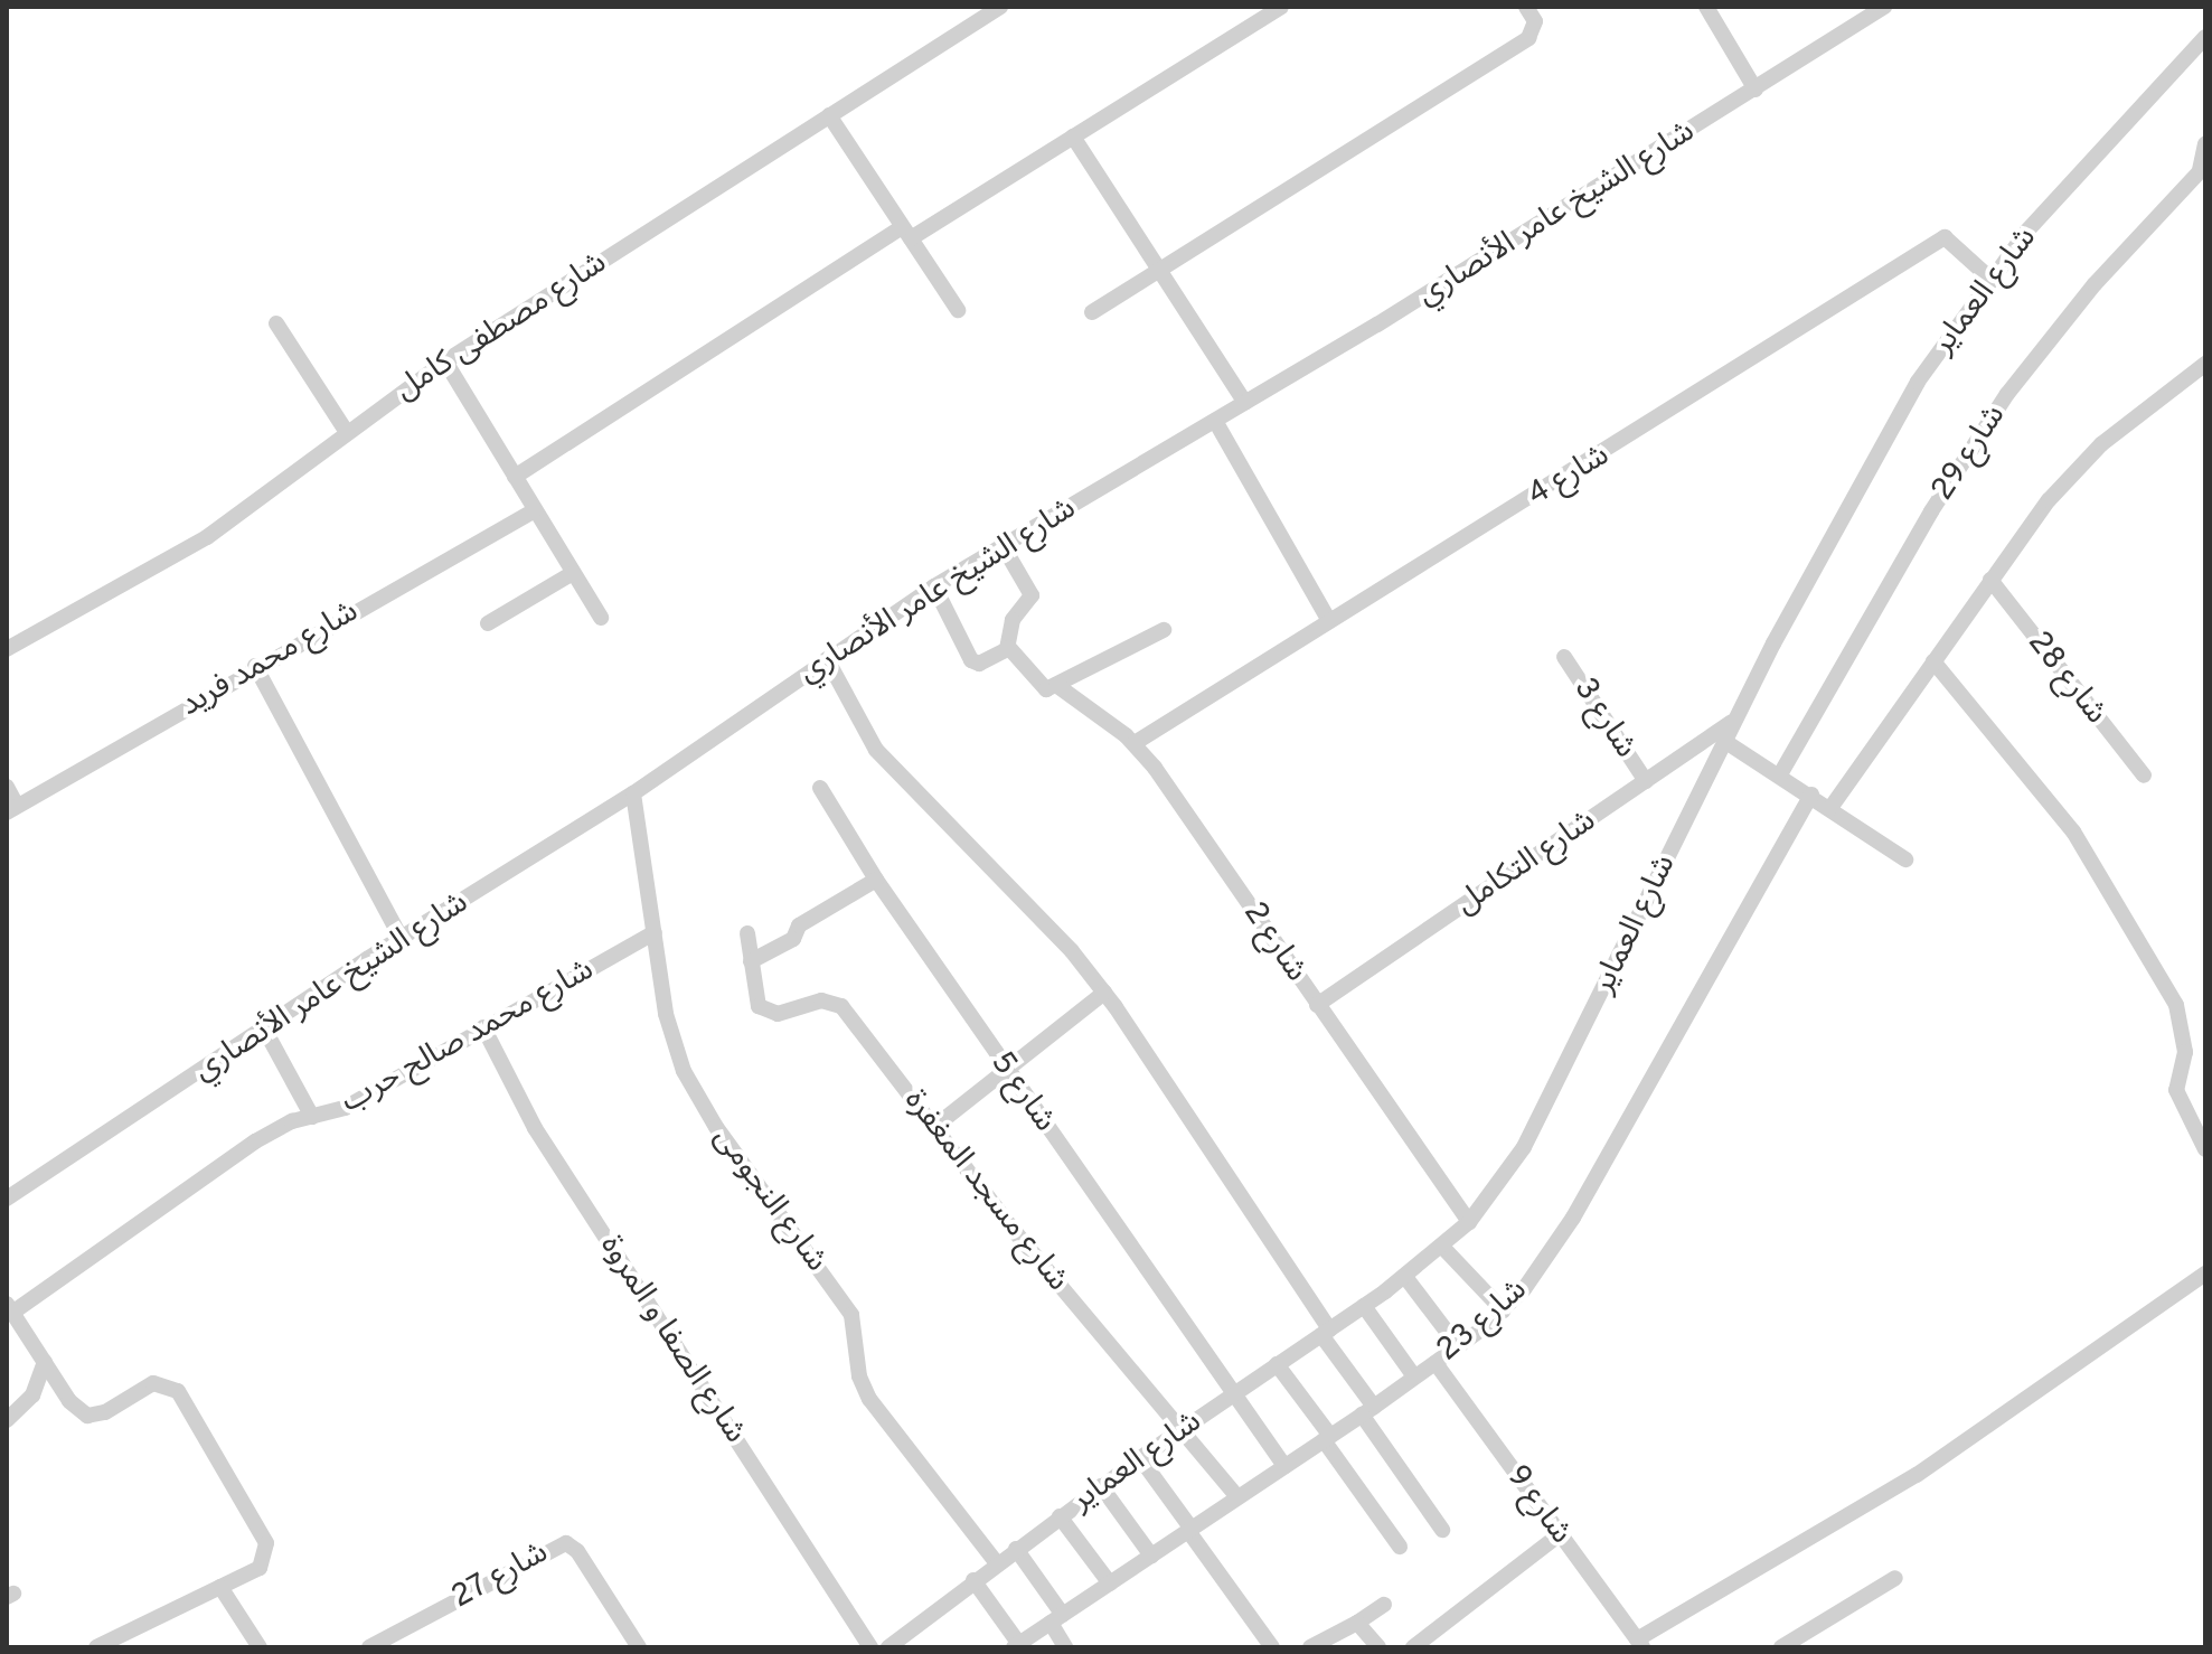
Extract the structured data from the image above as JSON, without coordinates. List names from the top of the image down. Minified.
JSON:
{"streets":{"street":["شارع الشيخ عامر الأنصاري","شارع العماير","شارع مصطفى كامل","شارع 29","شارع 4","شارع محمد فريد","شارع 28","شارع 3","شارع التكامل","شارع 2","شارع محمد صالح حرب","شارع 5","شارع مسجد المغفرة","شارع النجومى","شارع 23","شارع الصفا و المروة","شارع 9","شارع 27"]},"crossings":[["شارع الشيخ عامر الأنصاري","شارع النجومى"],["شارع العماير","شارع 4"],["شارع العماير","شارع التكامل"],["شارع العماير","شارع 2"],["شارع العماير","شارع 5"],["شارع العماير","شارع مسجد المغفرة"],["شارع العماير","شارع النجومى"],["شارع 4","شارع 2"],["شارع 3","شارع التكامل"],["شارع التكامل","شارع 2"],["شارع محمد صالح حرب","شارع النجومى"],["شارع محمد صالح حرب","شارع الصفا و المروة"],["شارع 5","شارع 23"],["شارع مسجد المغفرة","شارع 23"],["شارع 23","شارع 9"]]}
